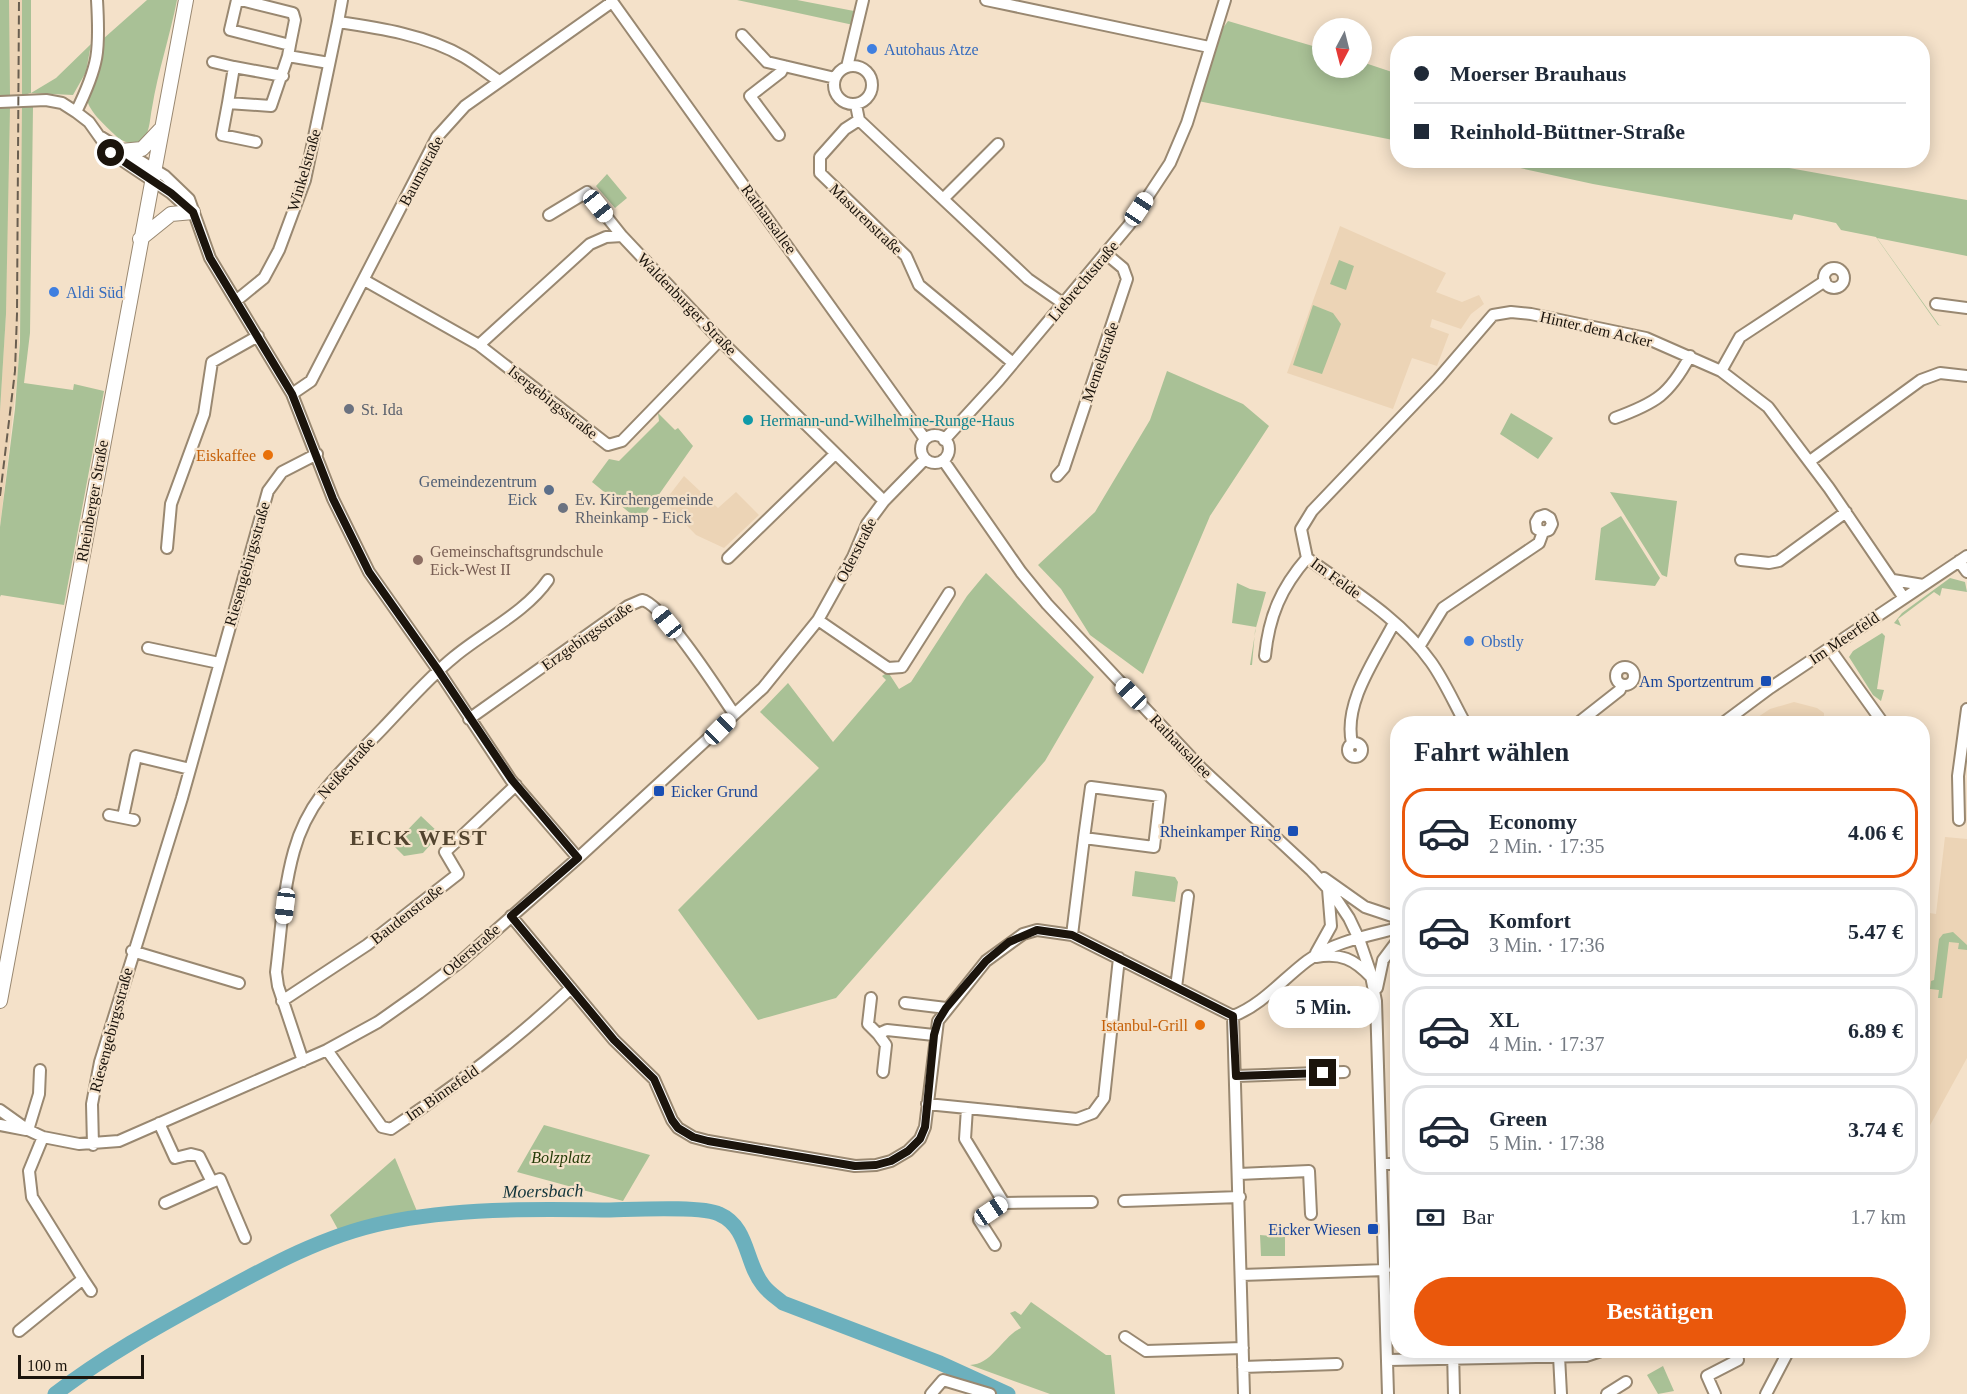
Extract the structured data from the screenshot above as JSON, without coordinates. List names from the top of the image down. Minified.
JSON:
{"streets":{"main road":["Rheinberger Straße"],"street":["Winkelstraße","Baumstraße","Rathausallee","Masurenstraße","Liebrechtstraße","Waldenburger Straße","Hinter dem Acker","Memelstraße","Isergebirgsstraße","Oderstraße","Riesengebirgsstraße","Im Felde","Erzgebirgsstraße","Im Meerfeld","Neißestraße","Baudenstraße","Im Binnefeld"]},"crossings":[["Baumstraße","Rathausallee"],["Baumstraße","Isergebirgsstraße"],["Rathausallee","Liebrechtstraße"],["Rathausallee","Oderstraße"],["Masurenstraße","Liebrechtstraße"],["Liebrechtstraße","Memelstraße"],["Liebrechtstraße","Oderstraße"],["Waldenburger Straße","Isergebirgsstraße"],["Waldenburger Straße","Oderstraße"],["Hinter dem Acker","Im Felde"],["Hinter dem Acker","Im Meerfeld"],["Oderstraße","Riesengebirgsstraße"],["Oderstraße","Erzgebirgsstraße"],["Oderstraße","Neißestraße"],["Oderstraße","Im Binnefeld"],["Neißestraße","Baudenstraße"]],"districts":["EICK WEST"],"water":["Moersbach"],"parks":["Bolzplatz"],"places":{"other":["Autohaus Atze","Aldi Süd","St. Ida","Hermann-und-Wilhelmine-Runge-Haus","Eiskaffee","Gemeindezentrum Eick","Ev. Kirchengemeinde Rheinkamp - Eick","Gemeinschaftsgrundschule Eick-West II","Obstly","Istanbul-Grill"],"transit":["Am Sportzentrum","Eicker Grund","Rheinkamper Ring","Eicker Wiesen"]},"scale_bar":"100 m","north":"bottom","page":{"banner":["Moerser Brauhaus","Reinhold-Büttner-Straße"],"heading":"Fahrt wählen","list":[{"name":"Economy","note":"2 Min. · 17:35","value":"4.06 €"},{"name":"Komfort","note":"3 Min. · 17:36","value":"5.47 €"},{"name":"XL","note":"4 Min. · 17:37","value":"6.89 €"},{"name":"Green","note":"5 Min. · 17:38","value":"3.74 €"}],"bubble":"5 Min.","pay":["Bar","1.7 km"],"buttons":"Bestätigen","scale":"100 m"}}
